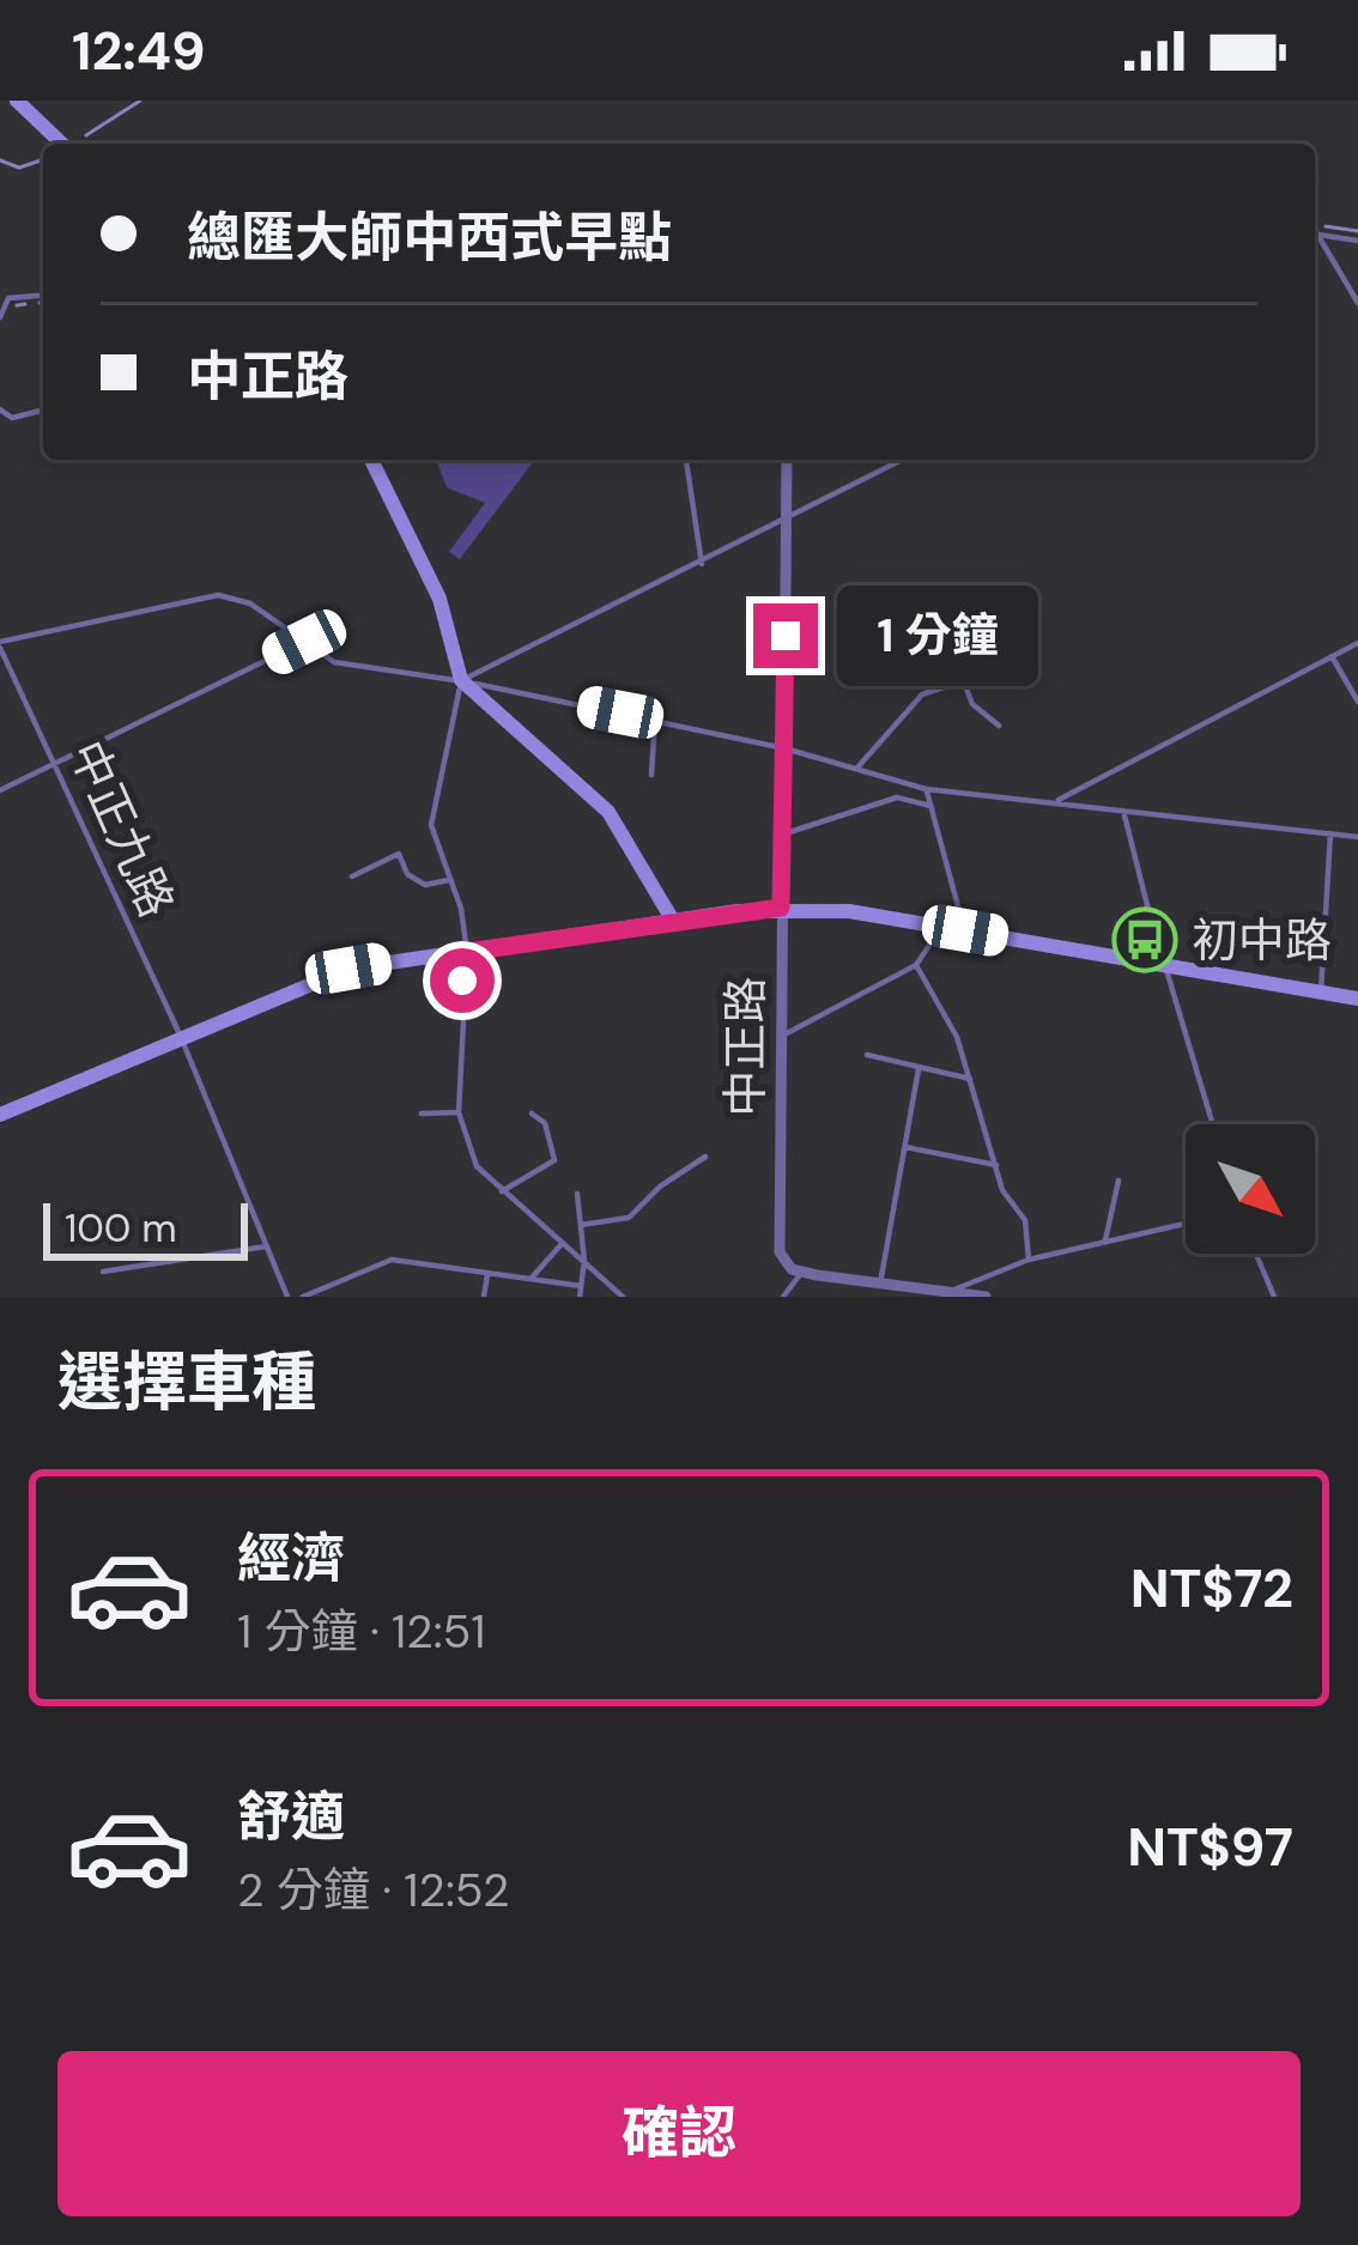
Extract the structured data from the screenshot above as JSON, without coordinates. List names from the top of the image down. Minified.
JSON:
{"streets":{"street":["中正路"],"lane":["中正九路"]},"places":{"bus stop":["初中路"]},"scale_bar":"100 m","north":"bottom right","page":{"status":"12:49","banner":["總匯大師中西式早點","中正路"],"bubble":"1 分鐘","scale":"100 m","heading":"選擇車種","list":[{"name":"經濟","note":"1 分鐘 · 12:51","value":"NT$72"},{"name":"舒適","note":"2 分鐘 · 12:52","value":"NT$97"}],"buttons":"確認"}}
